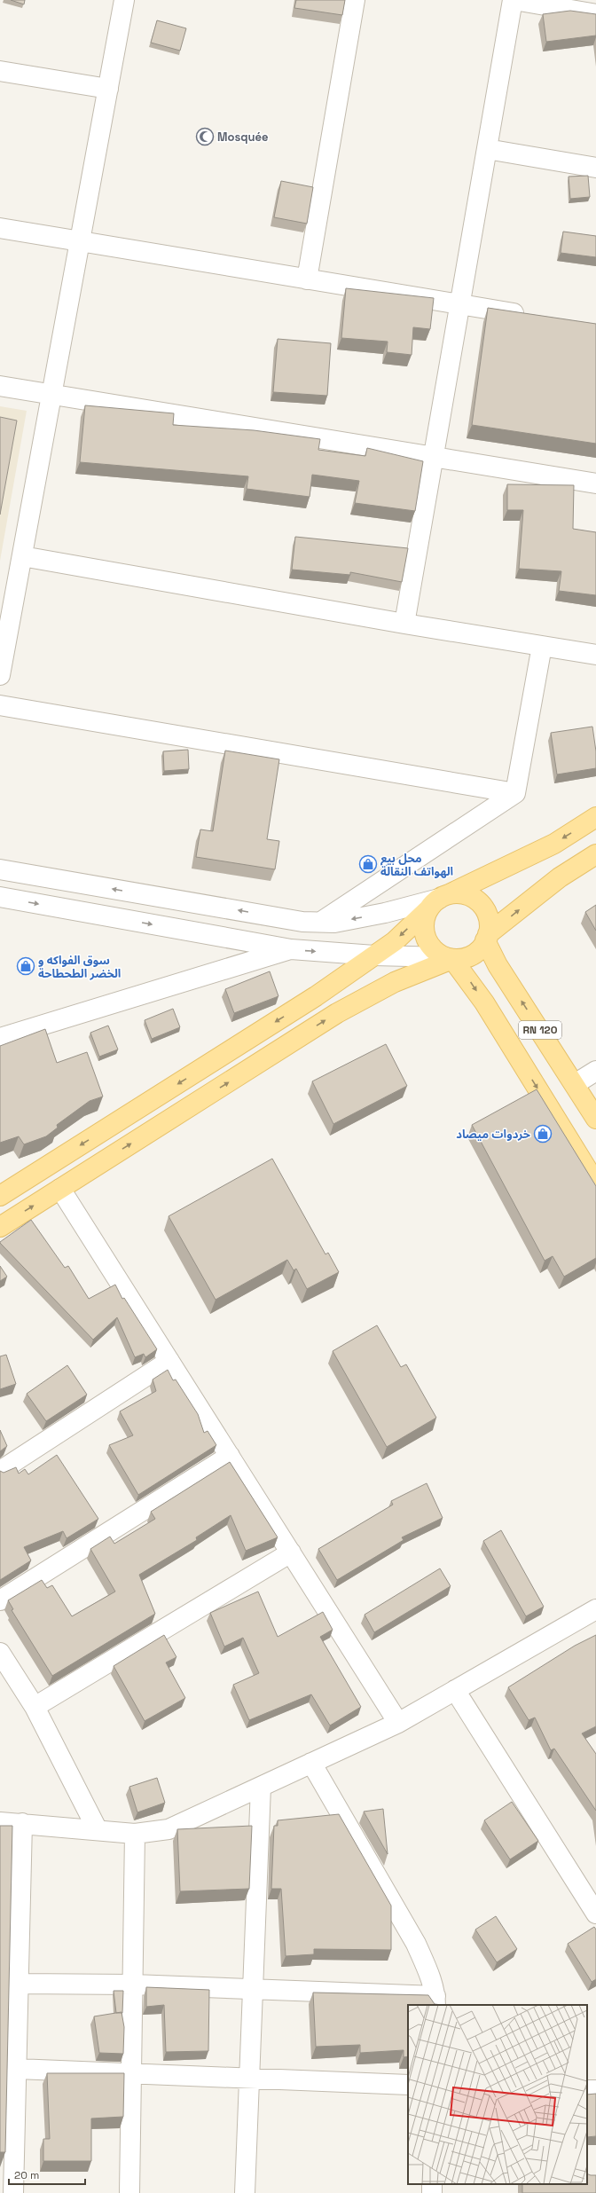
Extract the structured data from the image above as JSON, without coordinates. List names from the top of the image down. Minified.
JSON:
{"streets":{"main road":["RN 120"]},"places":{"mosque":["Mosquée"],"shop":["محل بيع الهواتف النقالة","سوق الفواكه و الخضر الطحطاحة","خردوات ميصاد"]},"scale_bar":"20 m"}
